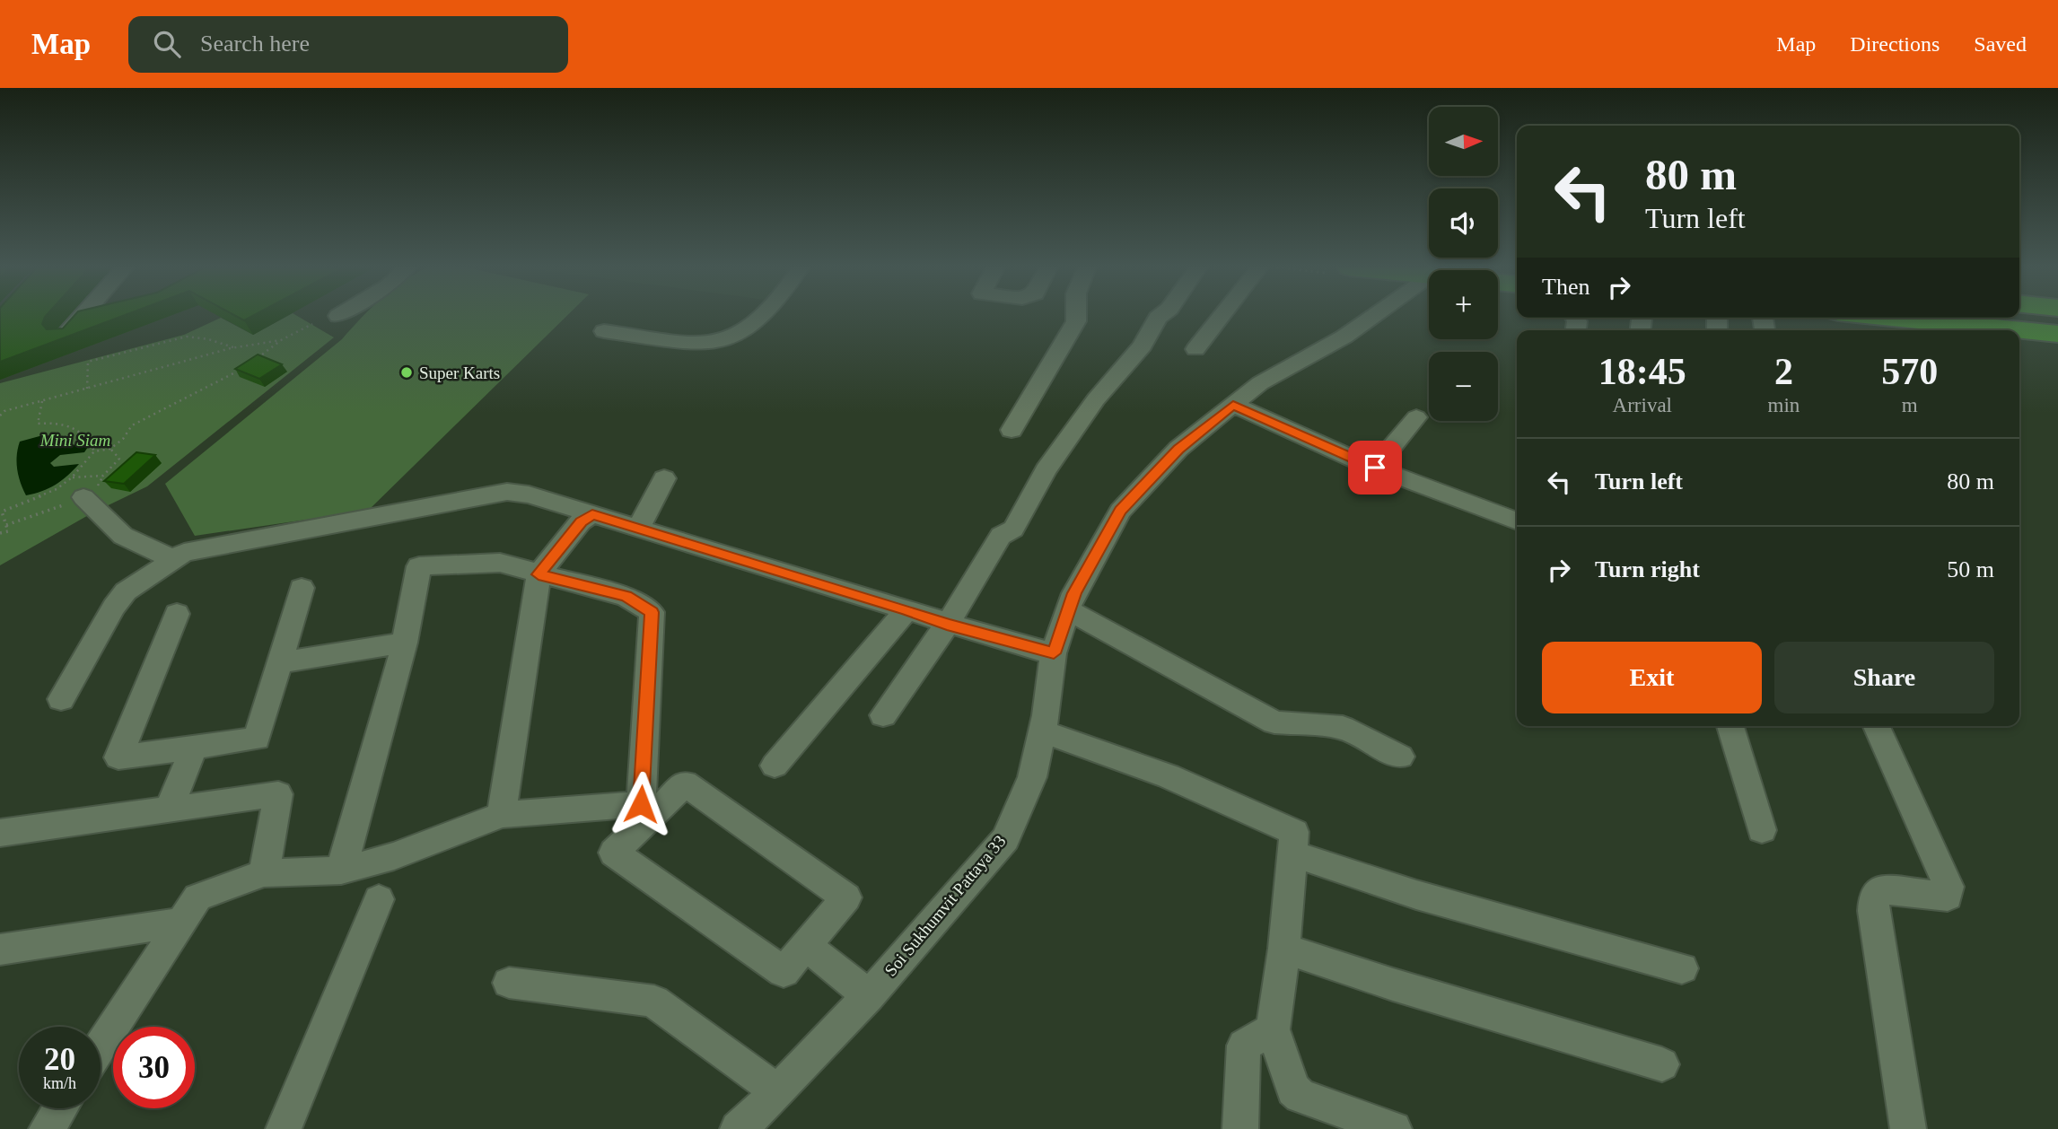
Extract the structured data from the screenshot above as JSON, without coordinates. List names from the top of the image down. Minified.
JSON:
{"streets":{"street":["Soi Sukhumvit Pattaya 33"]},"parks":["Mini Siam"],"places":["Super Karts"],"north":"right","page":{"header":"Map","search":"Search here","nav":["Map","Directions","Saved"],"map_buttons":["+","−"],"turn":["80 m","Turn left"],"then":"Then","eta":["18:45","Arrival","2","min","570","m"],"list":[{"name":"Turn left","value":"80 m"},{"name":"Turn right","value":"50 m"}],"buttons":["Exit","Share"],"speed":"20 km/h","limit":"30"}}
